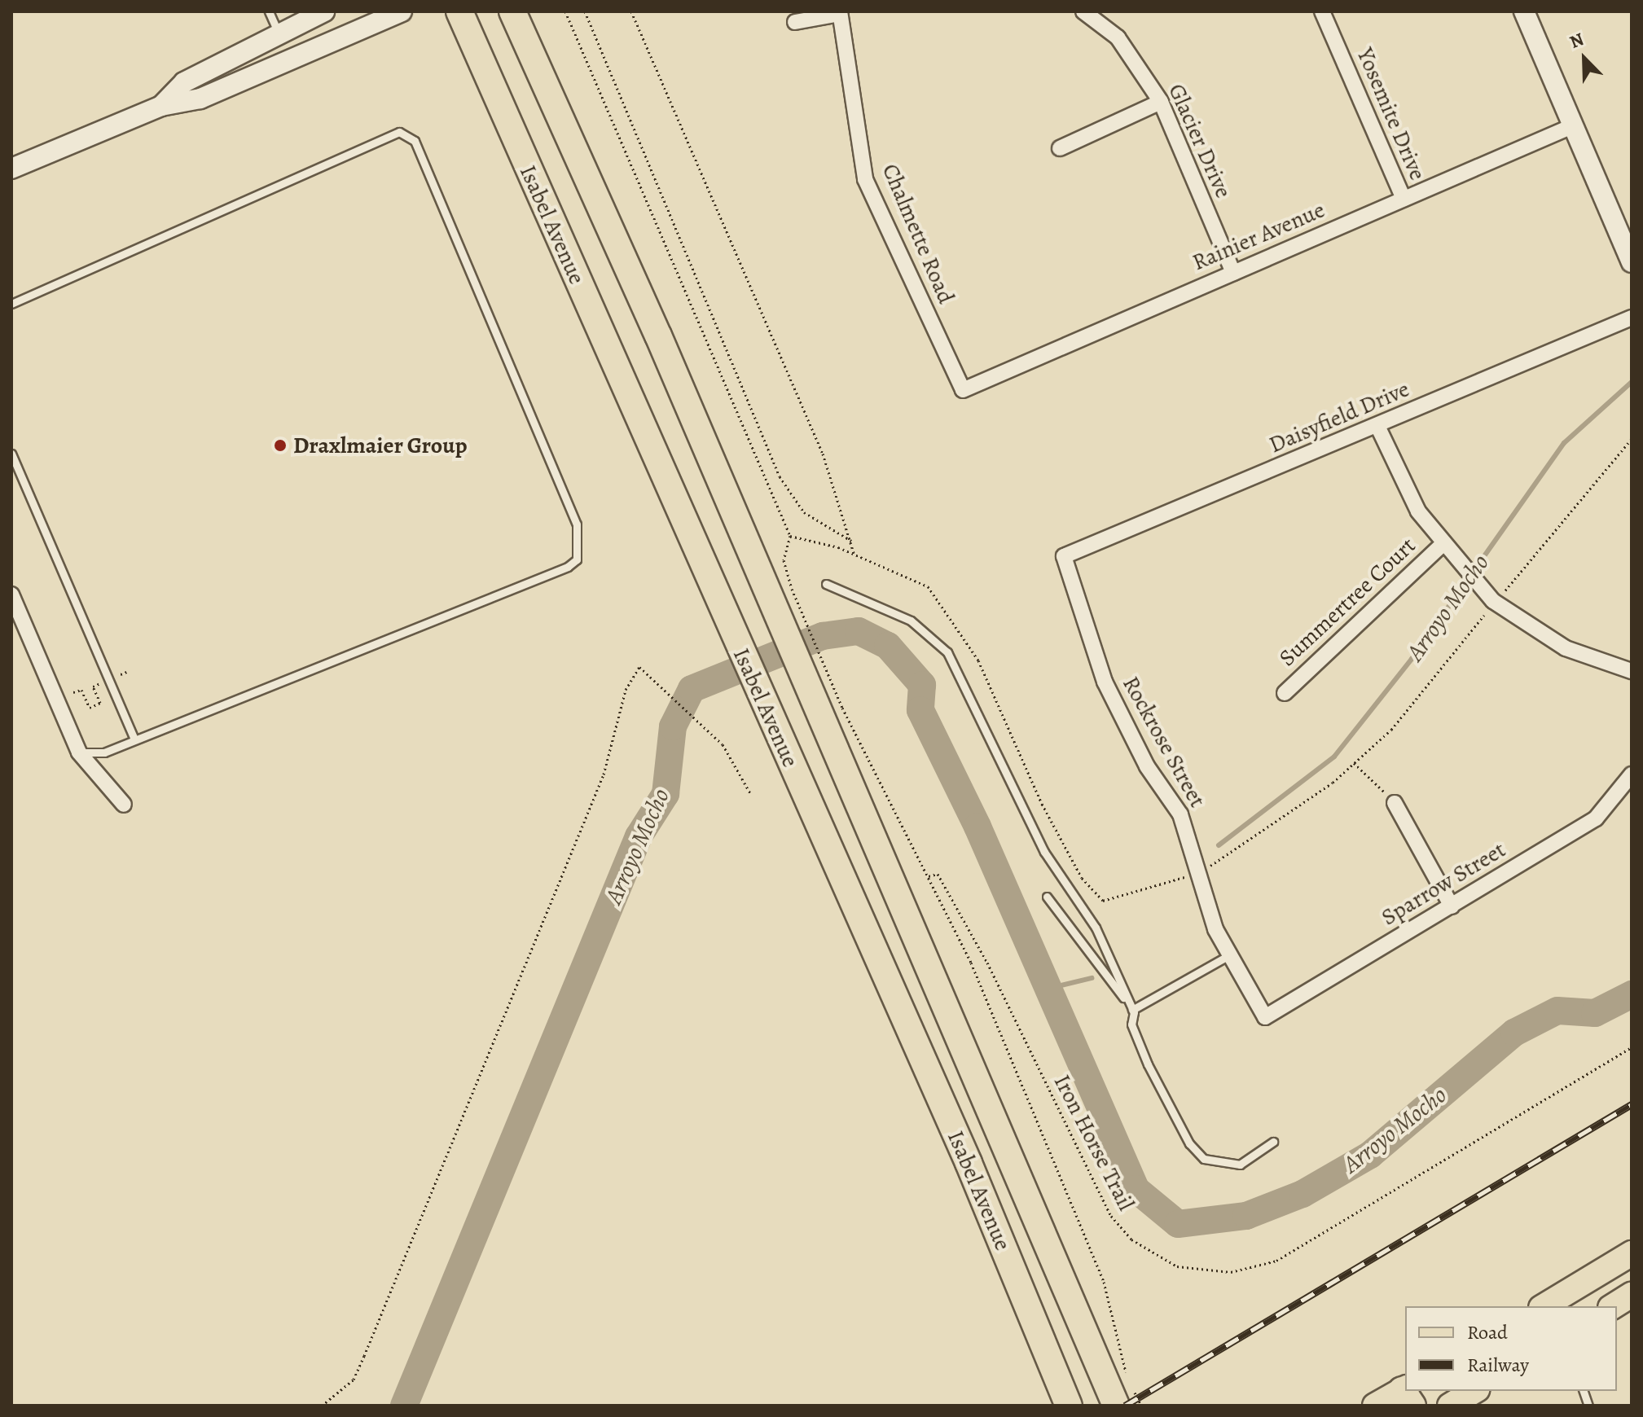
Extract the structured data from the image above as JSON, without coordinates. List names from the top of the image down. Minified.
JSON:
{"streets":{"highway":["Isabel Avenue"],"street":["Yosemite Drive","Glacier Drive","Chalmette Road","Rainier Avenue","Daisyfield Drive","Summertree Court","Rockrose Street","Sparrow Street"],"path":["Iron Horse Trail"]},"crossings":[["Yosemite Drive","Rainier Avenue"],["Glacier Drive","Rainier Avenue"],["Chalmette Road","Rainier Avenue"],["Daisyfield Drive","Rockrose Street"],["Rockrose Street","Sparrow Street"]],"water":["Arroyo Mocho"],"places":["Draxlmaier Group"],"legend":["Road","Railway"],"north":"top left"}
